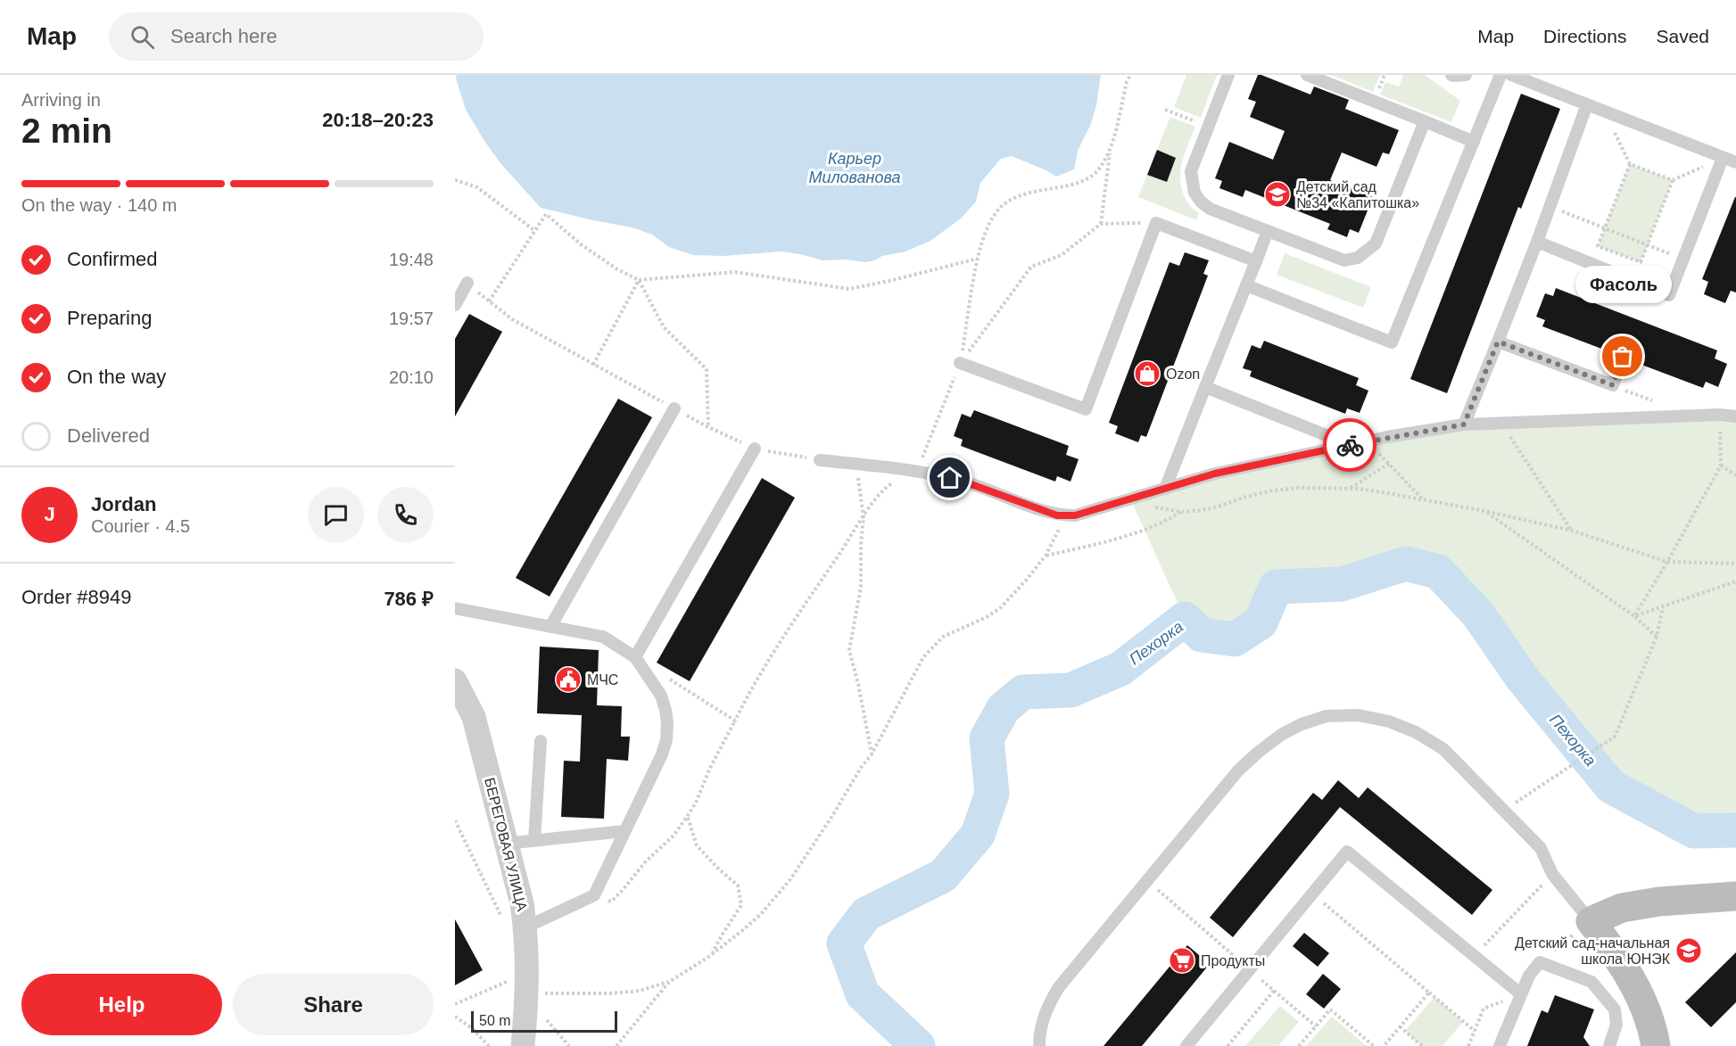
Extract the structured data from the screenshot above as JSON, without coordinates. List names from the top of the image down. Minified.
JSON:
{"streets":{"street":["БЕРЕГОВАЯ УЛИЦА"]},"water":["Карьер Милованова","Пехорка"],"places":{"school or university":["Детский сад №34 «Капитошка»","Детский сад-начальная школа ЮНЭК"],"other":["Фасоль"],"shop":["Ozon"],"public building":["МЧС"],"supermarket":["Продукты"]},"scale_bar":"50 m","page":{"header":"Map","search":"Search here","nav":["Map","Directions","Saved"],"heading":["2 min","Arriving in","20:18–20:23"],"panel":["Jordan","Courier · 4.5","Order #8949","786 ₽"],"bar":"On the way · 140 m","list":[["Confirmed","19:48"],["Preparing","19:57"],["On the way","20:10"],"Delivered"],"bubble":"Фасоль","round":"J","buttons":["Help","Share"],"scale":"50 m"}}
